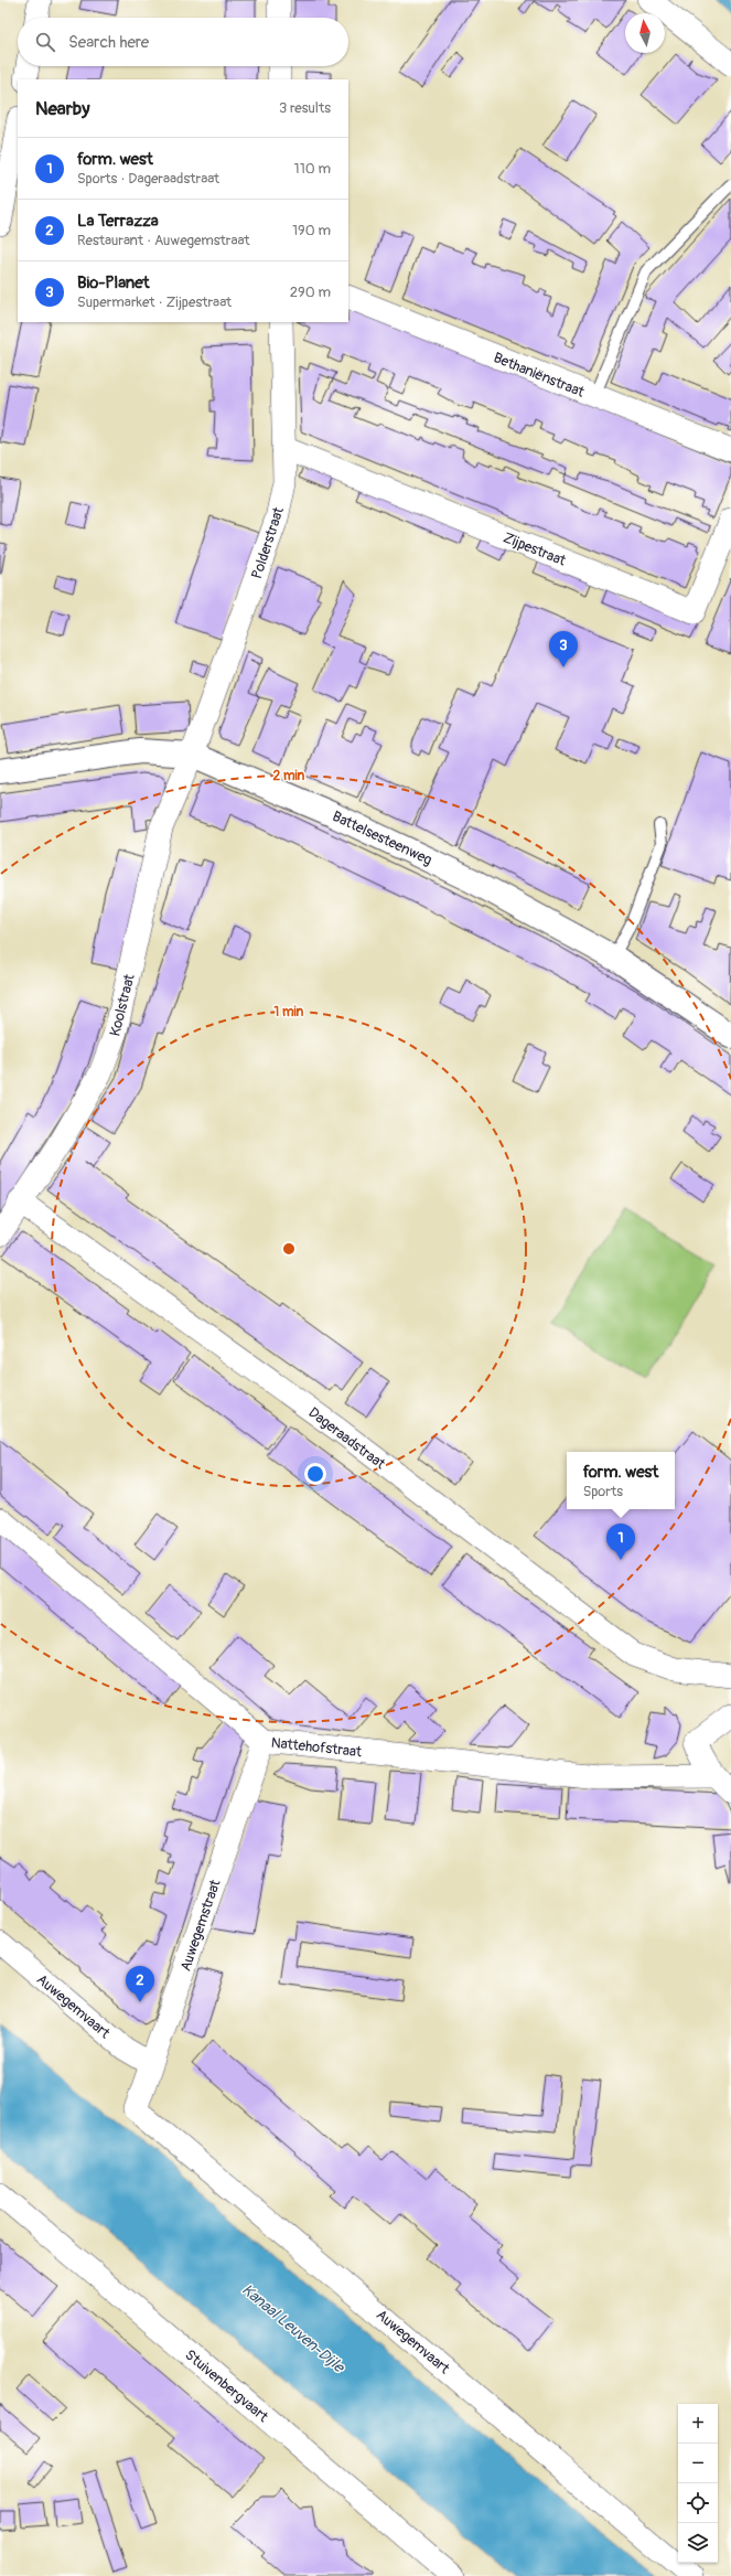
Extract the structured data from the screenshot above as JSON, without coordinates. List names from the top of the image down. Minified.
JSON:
{"streets":{"main road":["Battelsesteenweg"],"street":["Bethaniënstraat","Polderstraat","Zijpestraat","Koolstraat","Dageraadstraat","Nattehofstraat","Auwegemstraat","Auwegemvaart","Stuivenbergvaart"]},"crossings":[["Polderstraat","Zijpestraat"],["Polderstraat","Battelsesteenweg"],["Polderstraat","Koolstraat"],["Battelsesteenweg","Koolstraat"],["Koolstraat","Dageraadstraat"],["Nattehofstraat","Auwegemstraat"],["Auwegemstraat","Auwegemvaart"]],"water":["Kanaal Leuven-Dijle"],"north":"top","page":{"search":"Search here","heading":["Nearby","3 results"],"list":[{"mark":"1","name":"form. west","note":"Sports · Dageraadstraat","value":"110 m"},{"mark":"2","name":"La Terrazza","note":"Restaurant · Auwegemstraat","value":"190 m"},{"mark":"3","name":"Bio-Planet","note":"Supermarket · Zijpestraat","value":"290 m"}],"pins":["3","1","2"],"popup":["form. west","Sports"],"map_buttons":["+","−"]},"rings":["2 min","1 min"]}
